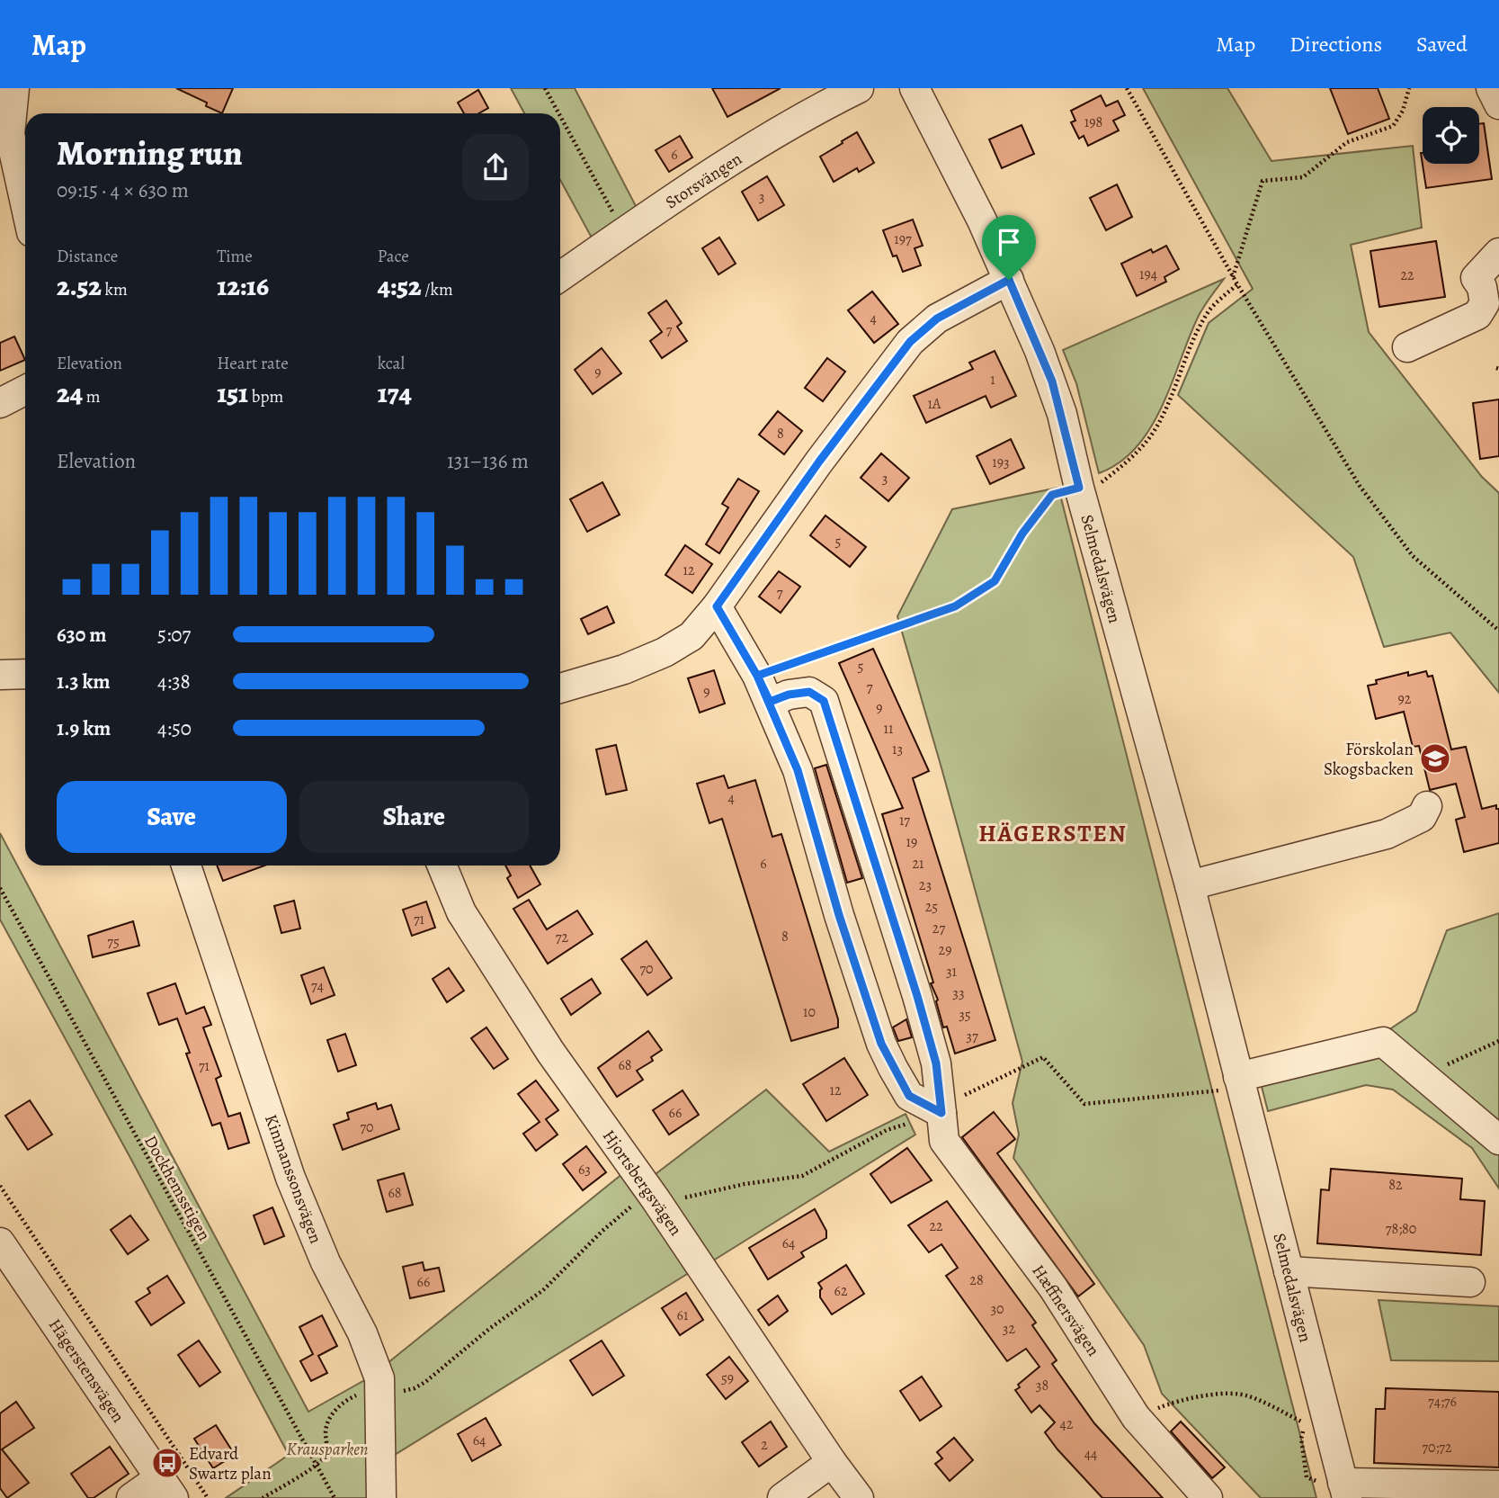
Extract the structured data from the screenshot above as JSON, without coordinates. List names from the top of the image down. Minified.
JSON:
{"streets":{"street":["Storsvängen","Selmedalsvägen","Kinmanssonsvägen","Hjortsbergsvägen","Hæffnersvägen","Hägerstensvägen"],"path":["Dockhemsstigen"]},"districts":["HÄGERSTEN"],"parks":["Krausparken"],"places":{"school or university":["Förskolan Skogsbacken"],"bus stop":["Edvard Swartz plan"]},"house_numbers":["198","6","3","197","194","22","4","7","9","1","1A","8","193","3","5","12","7","5","7","9","92","9","11","13","4","17","19","6","21","23","25","71","27","8","72","75","29","70","31","74","33","10","35","37","68","71","12","66","70","63","82","68","22","78;80","64","28","66","62","30","61","32","59","38","74;76","42","64","2","70;72","44"],"page":{"header":"Map","nav":["Map","Directions","Saved"],"heading":["Morning run","09:15 · 4 × 630 m"],"stats":[["Distance","2.52 km"],["Time","12:16"],["Pace","4:52 /km"],["Elevation","24 m"],["Heart rate","151 bpm"],["kcal","174"]],"chart":["Elevation","131–136 m"],"list":[{"name":"630 m","note":"5:07"},{"name":"1.3 km","note":"4:38"},{"name":"1.9 km","note":"4:50"}],"buttons":["Save","Share"]}}
